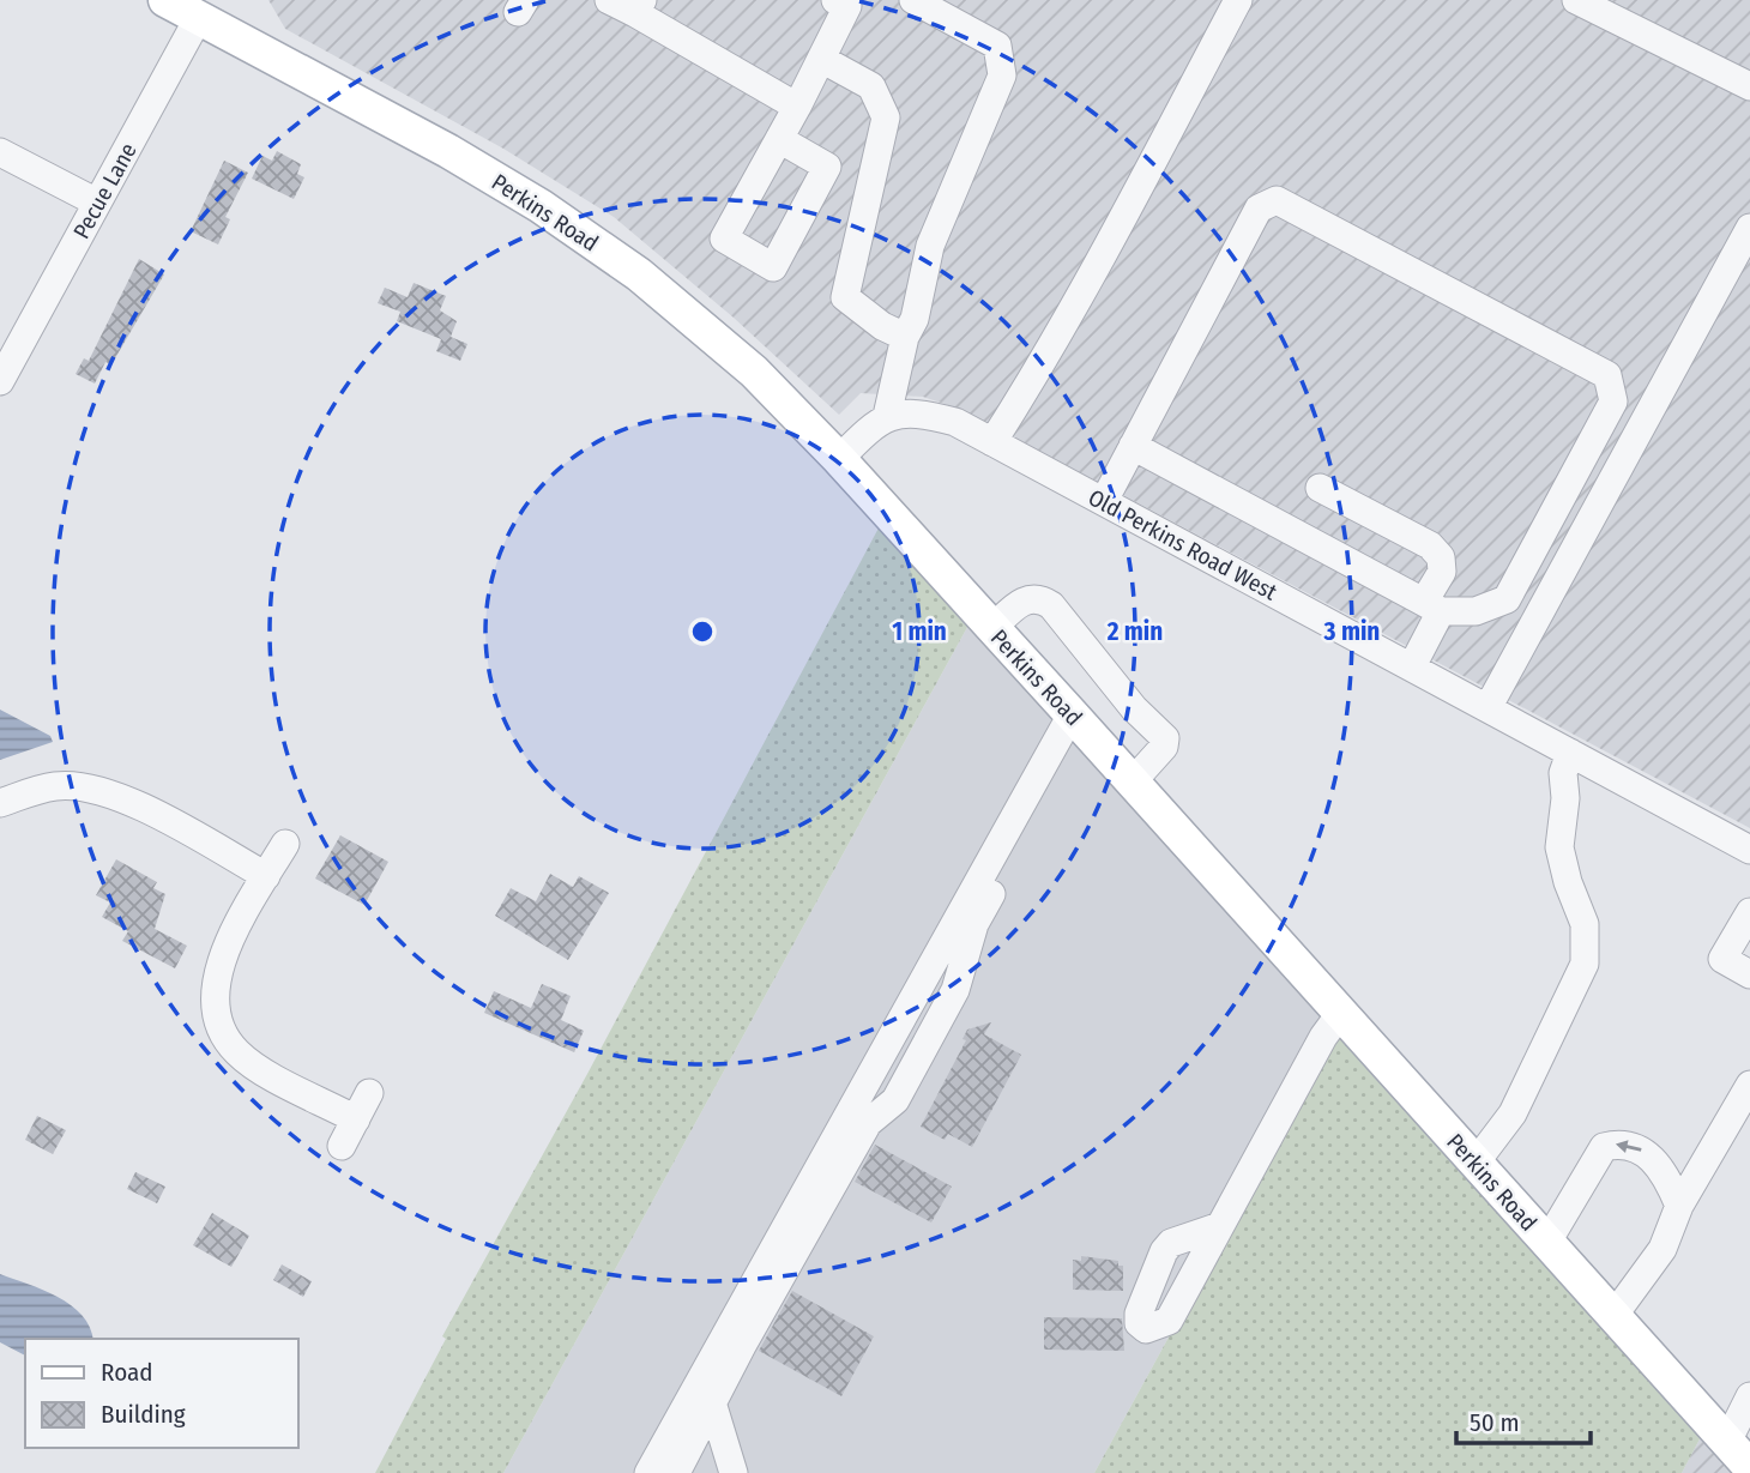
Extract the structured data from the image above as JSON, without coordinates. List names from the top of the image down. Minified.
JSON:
{"streets":{"main road":["Perkins Road"],"street":["Pecue Lane","Old Perkins Road West"]},"crossings":[["Pecue Lane","Perkins Road"]],"legend":["Road","Building"],"scale_bar":"50 m","rings":["1 min","2 min","3 min"]}
